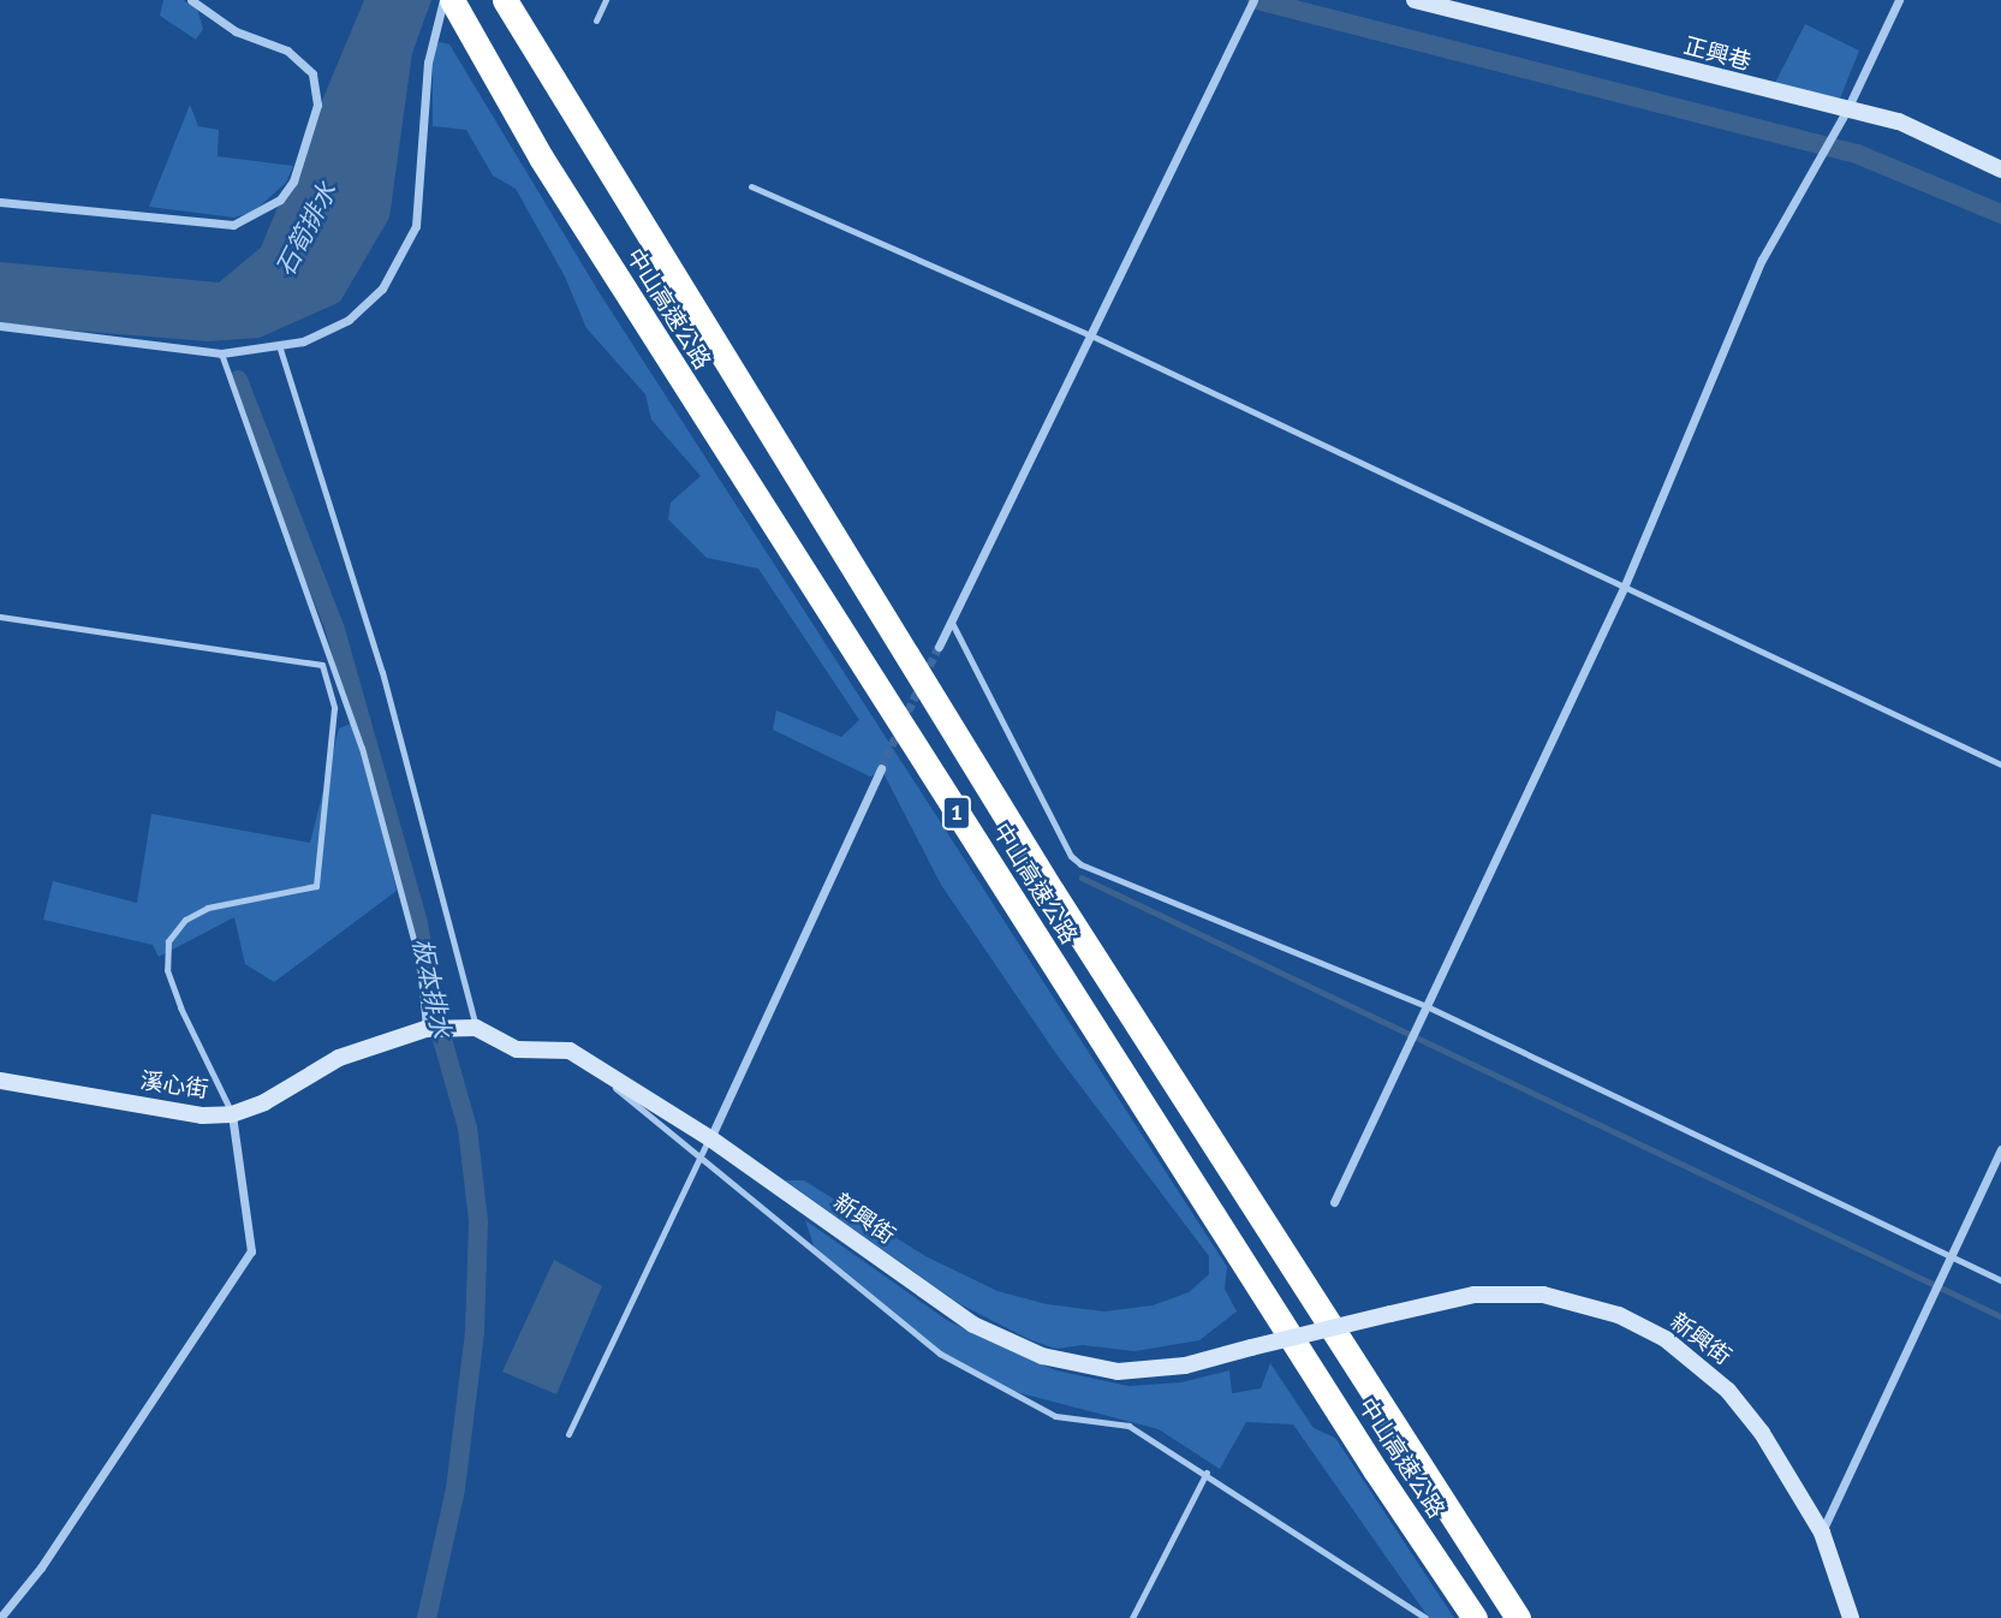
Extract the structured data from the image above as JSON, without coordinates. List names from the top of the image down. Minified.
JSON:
{"streets":{"highway":["中山高速公路","1"],"street":["正興巷","溪心街","新興街"]},"water":["石筍排水","板本排水"]}
